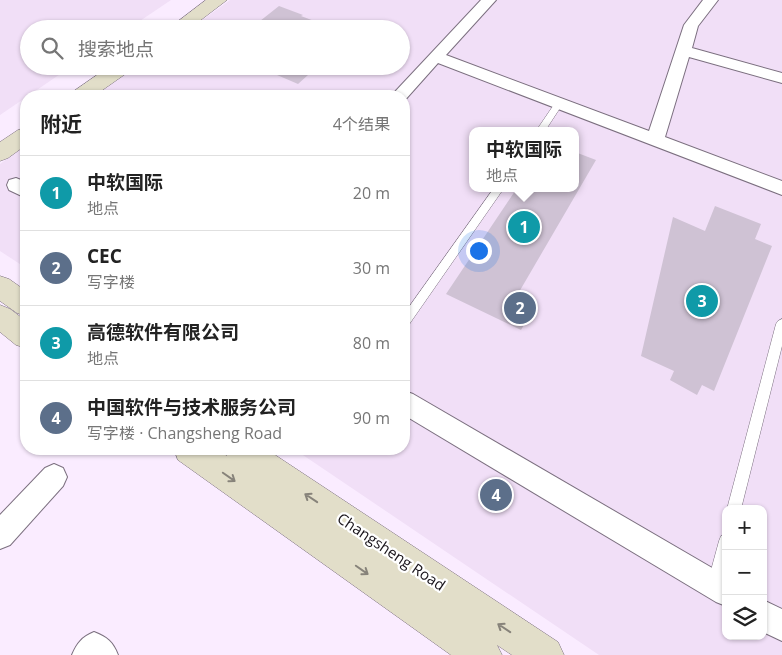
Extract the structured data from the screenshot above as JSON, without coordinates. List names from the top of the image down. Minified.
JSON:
{"streets":{"main road":["Changsheng Road"]},"page":{"search":"搜索地点","heading":["附近","4个结果"],"popup":["中软国际","地点"],"list":[{"mark":"1","name":"中软国际","note":"地点","value":"20 m"},{"mark":"2","name":"CEC","note":"写字楼","value":"30 m"},{"mark":"3","name":"高德软件有限公司","note":"地点","value":"80 m"},{"mark":"4","name":"中国软件与技术服务公司","note":"写字楼 · Changsheng Road","value":"90 m"}],"pins":["1","3","2","4"],"map_buttons":["+","−"]}}
